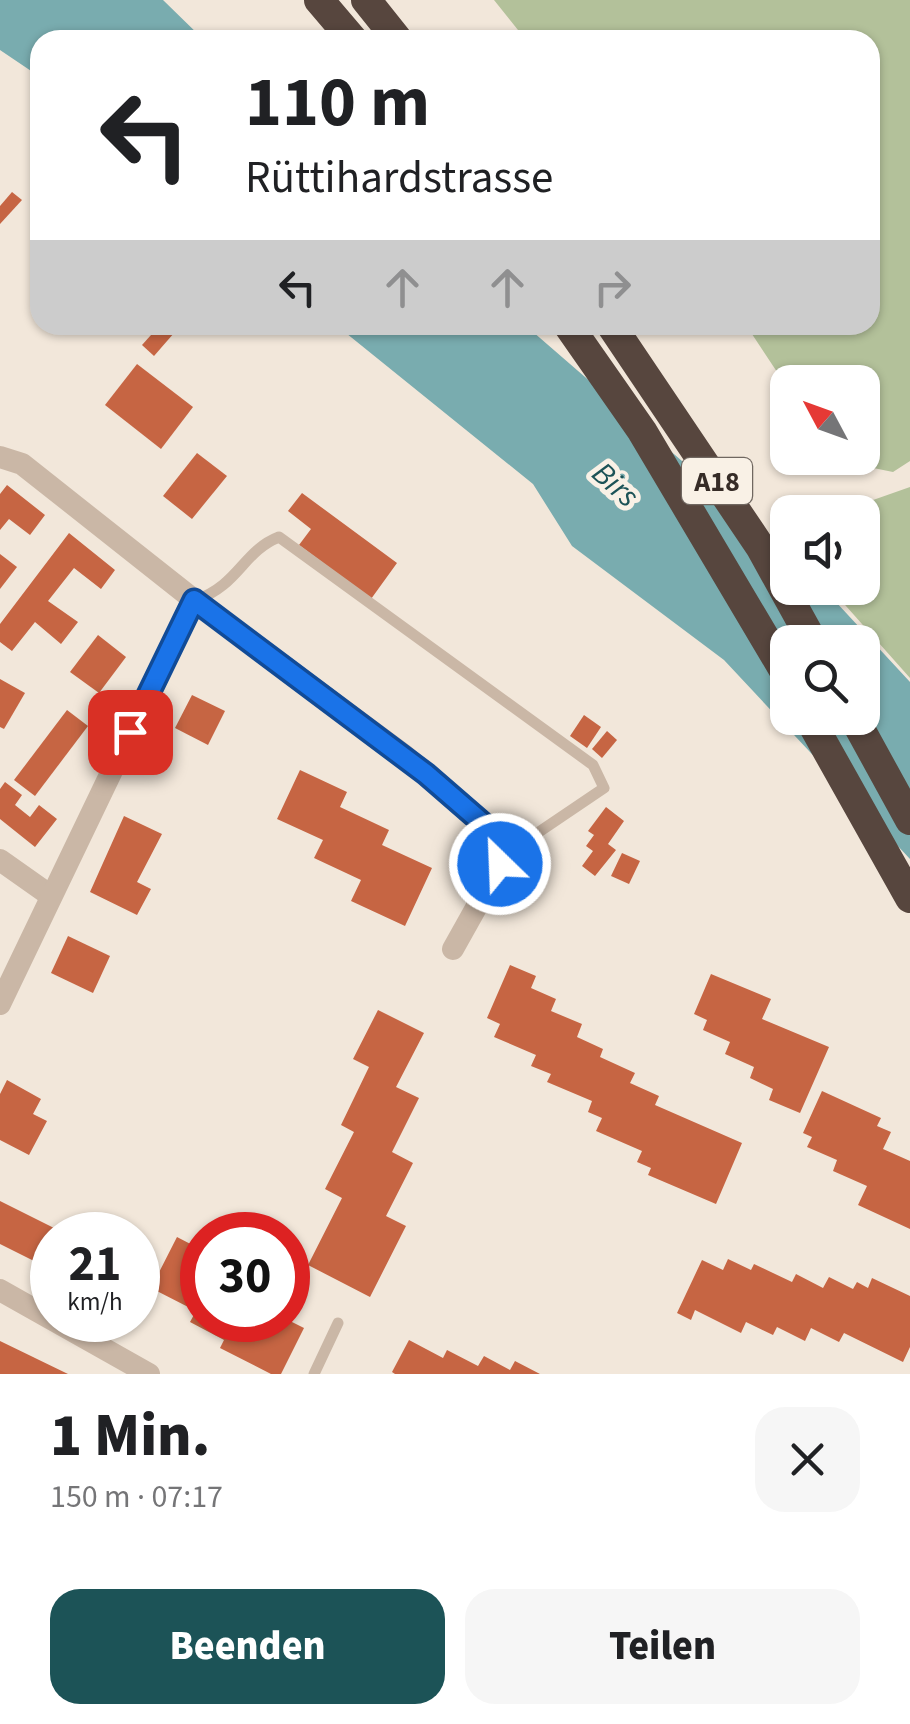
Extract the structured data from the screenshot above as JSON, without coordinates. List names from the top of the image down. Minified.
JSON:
{"streets":{"highway":["A18"]},"water":["Birs"],"north":"top left","page":{"turn":["110 m","Rüttihardstrasse"],"speed":"21 km/h","limit":"30","heading":["1 Min.","150 m · 07:17"],"buttons":["Beenden","Teilen"]}}
